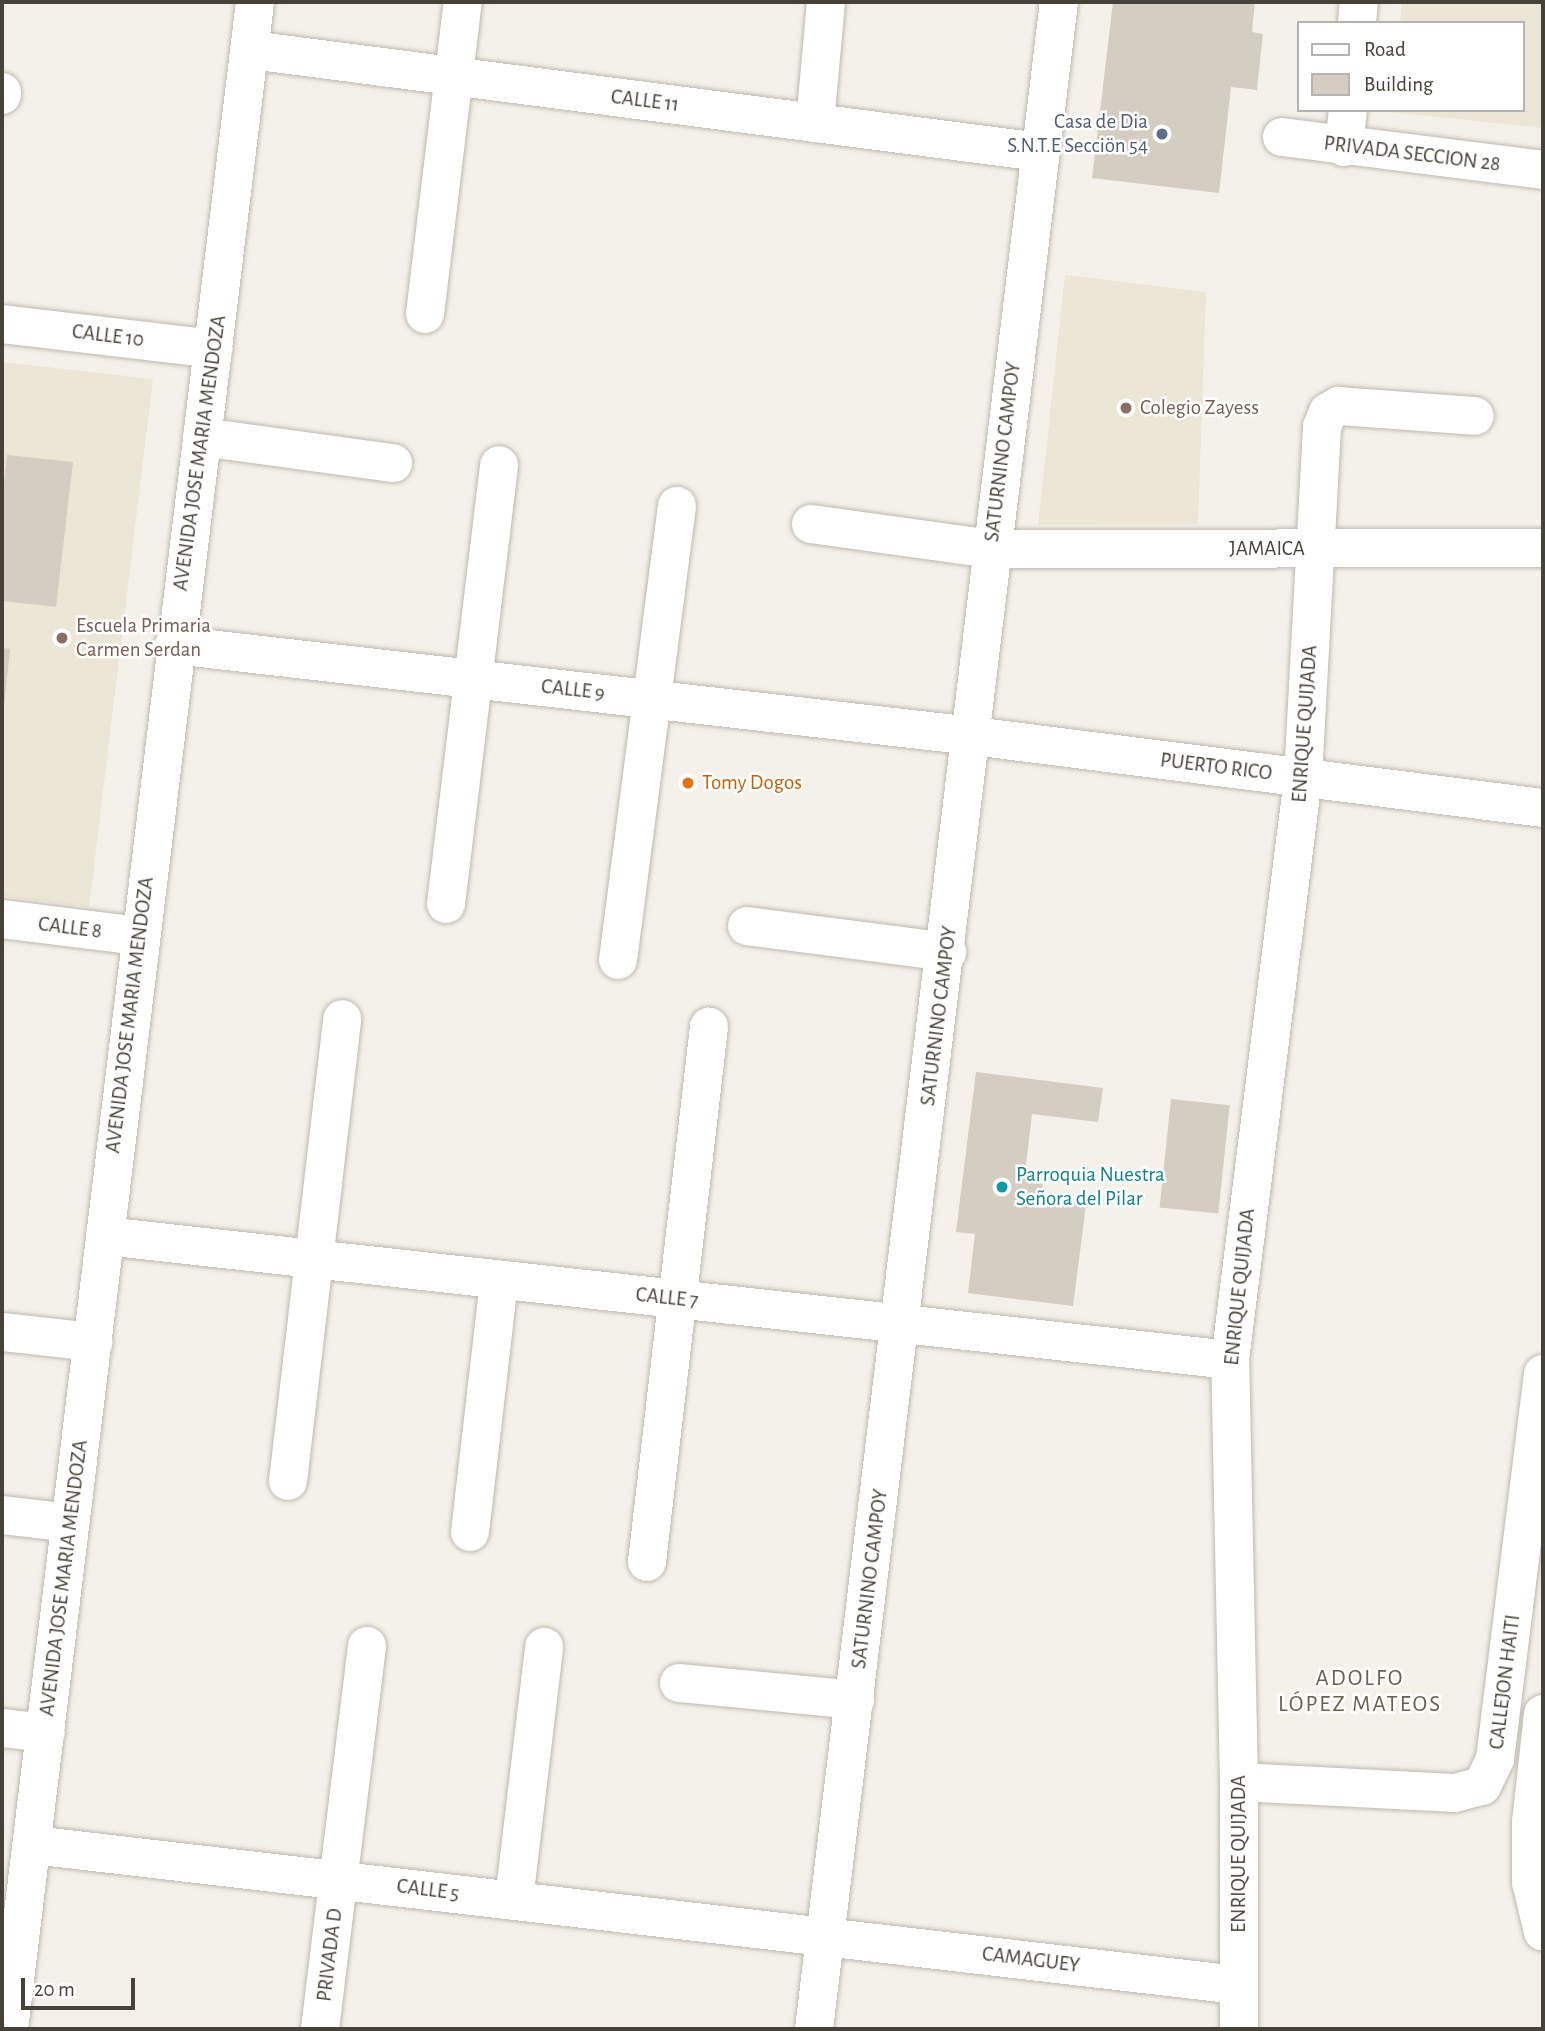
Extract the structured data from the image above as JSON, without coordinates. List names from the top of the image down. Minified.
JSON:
{"streets":{"street":["CALLE 11","PRIVADA SECCION 28","CALLE 10","SATURNINO CAMPOY","AVENIDA JOSE MARIA MENDOZA","JAMAICA","CALLE 9","ENRIQUE QUIJADA","PUERTO RICO","CALLE 8","CALLE 7","CALLEJON HAITI","CALLE 5","PRIVADA D","CAMAGUEY"]},"crossings":[["CALLE 11","SATURNINO CAMPOY"],["CALLE 11","AVENIDA JOSE MARIA MENDOZA"],["CALLE 10","AVENIDA JOSE MARIA MENDOZA"],["SATURNINO CAMPOY","JAMAICA"],["SATURNINO CAMPOY","CALLE 9"],["SATURNINO CAMPOY","PUERTO RICO"],["SATURNINO CAMPOY","CALLE 7"],["SATURNINO CAMPOY","CALLE 5"],["SATURNINO CAMPOY","CAMAGUEY"],["AVENIDA JOSE MARIA MENDOZA","CALLE 9"],["AVENIDA JOSE MARIA MENDOZA","CALLE 8"],["AVENIDA JOSE MARIA MENDOZA","CALLE 7"],["AVENIDA JOSE MARIA MENDOZA","CALLE 5"],["JAMAICA","ENRIQUE QUIJADA"],["CALLE 9","PUERTO RICO"],["ENRIQUE QUIJADA","PUERTO RICO"],["ENRIQUE QUIJADA","CALLE 7"],["ENRIQUE QUIJADA","CALLEJON HAITI"],["ENRIQUE QUIJADA","CAMAGUEY"],["CALLE 5","PRIVADA D"],["CALLE 5","CAMAGUEY"]],"districts":["ADOLFO LÓPEZ MATEOS"],"places":["Casa de Dia S.N.T.E Secciön 54","Colegio Zayess","Escuela Primaria Carmen Serdan","Tomy Dogos","Parroquia Nuestra Señora del Pilar"],"legend":["Road","Building"],"scale_bar":"20 m"}
